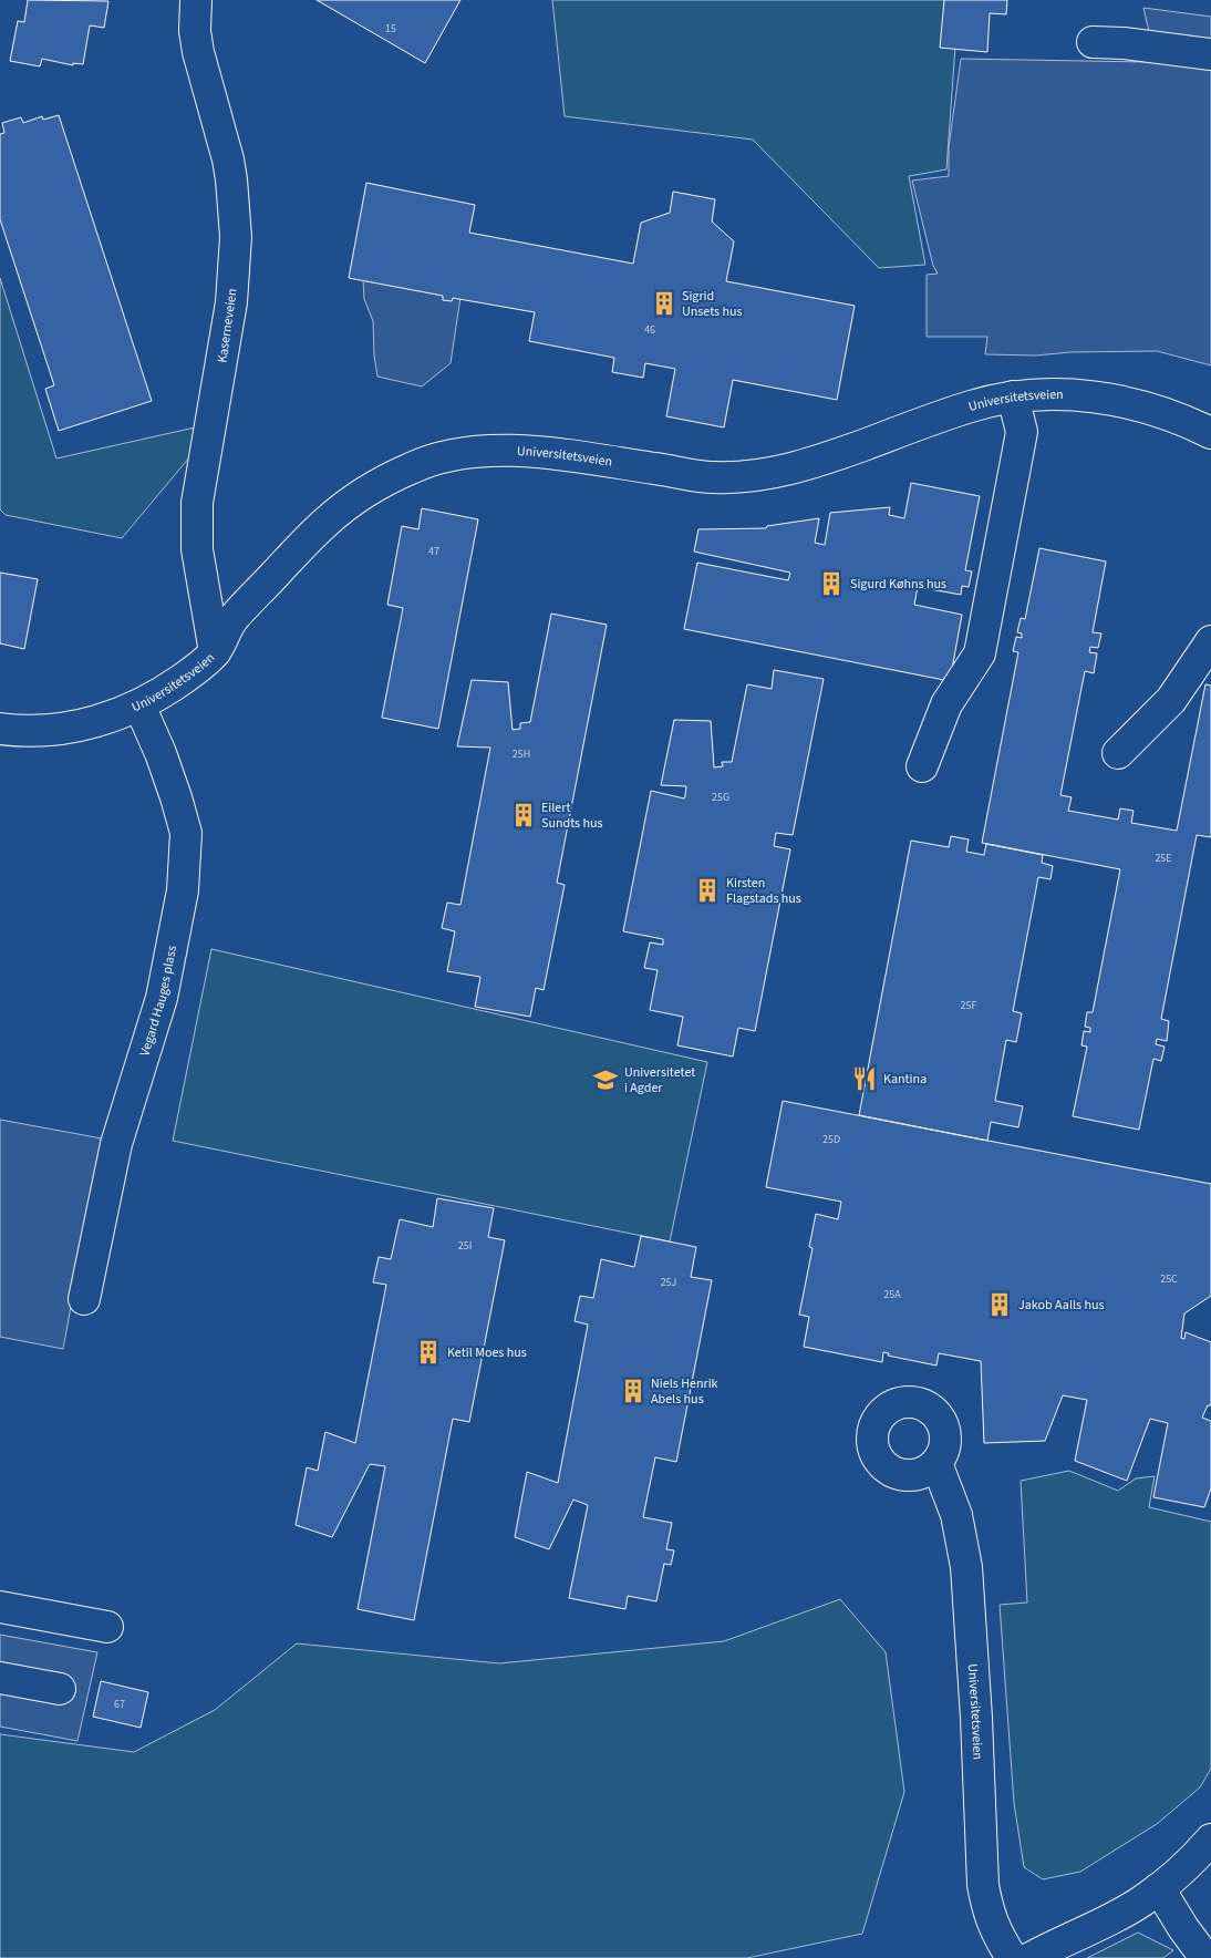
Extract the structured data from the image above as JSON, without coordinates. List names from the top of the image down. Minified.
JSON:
{"streets":{"street":["Kaserneveien","Universitetsveien","Vegard Hauges plass"]},"crossings":[["Kaserneveien","Universitetsveien"],["Universitetsveien","Vegard Hauges plass"]],"places":{"building":["Sigrid Unsets hus","Sigurd Køhns hus","Eilert Sundts hus","Kirsten Flagstads hus","Jakob Aalls hus","Ketil Moes hus","Niels Henrik Abels hus"],"restaurant":["Kantina"],"school or university":["Universitetet i Agder"]},"house_numbers":["15","46","47","25H","25G","25E","25F","25D","25I","25C","25J","25A","67"]}
